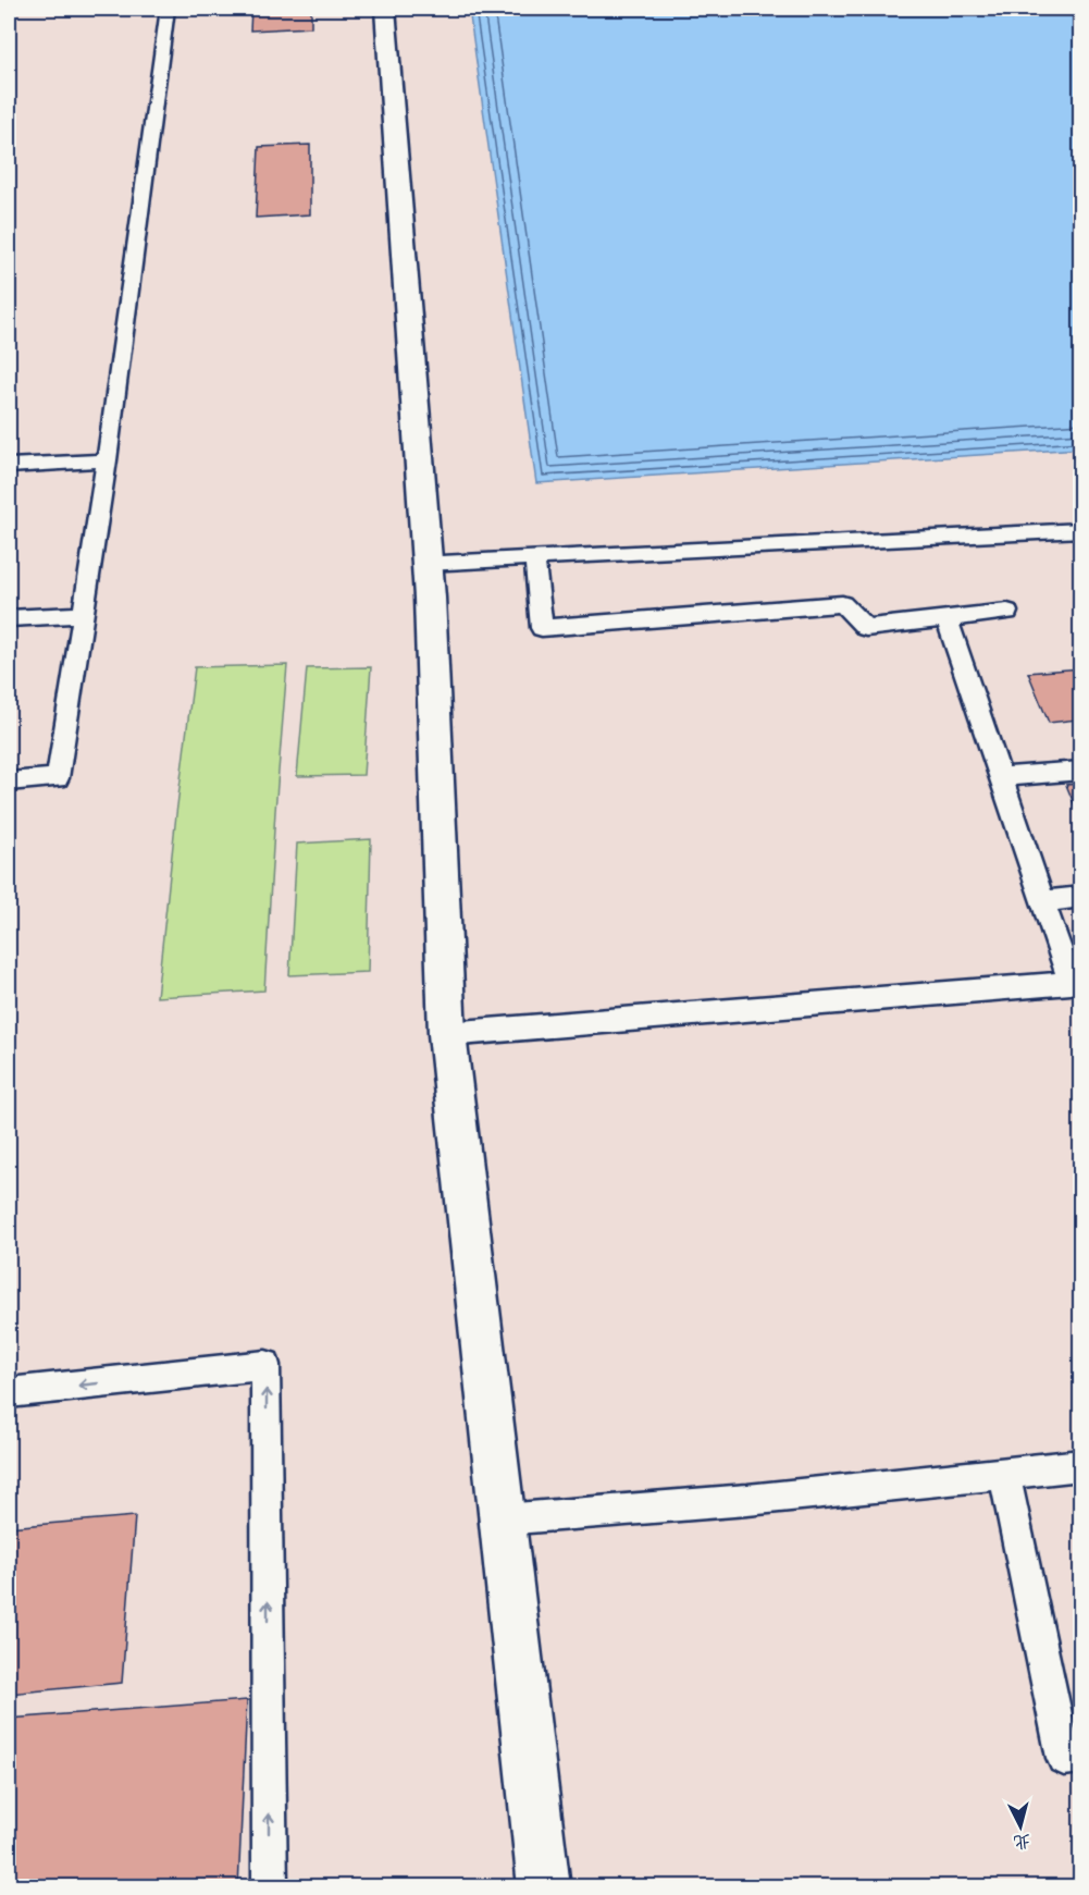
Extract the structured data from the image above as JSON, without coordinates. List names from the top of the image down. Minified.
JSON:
{"north":"bottom"}
